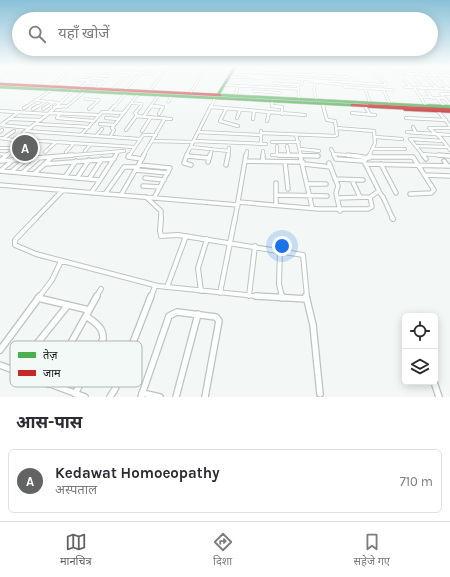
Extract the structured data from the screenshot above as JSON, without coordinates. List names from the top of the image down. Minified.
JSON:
{"legend":["तेज़","जाम"],"page":{"search":"यहाँ खोजें","pins":"A","heading":"आस-पास","list":[{"mark":"A","name":"Kedawat Homoeopathy","note":"अस्पताल","value":"710 m"}],"nav":["मानचित्र","दिशा","सहेजे गए"]}}
